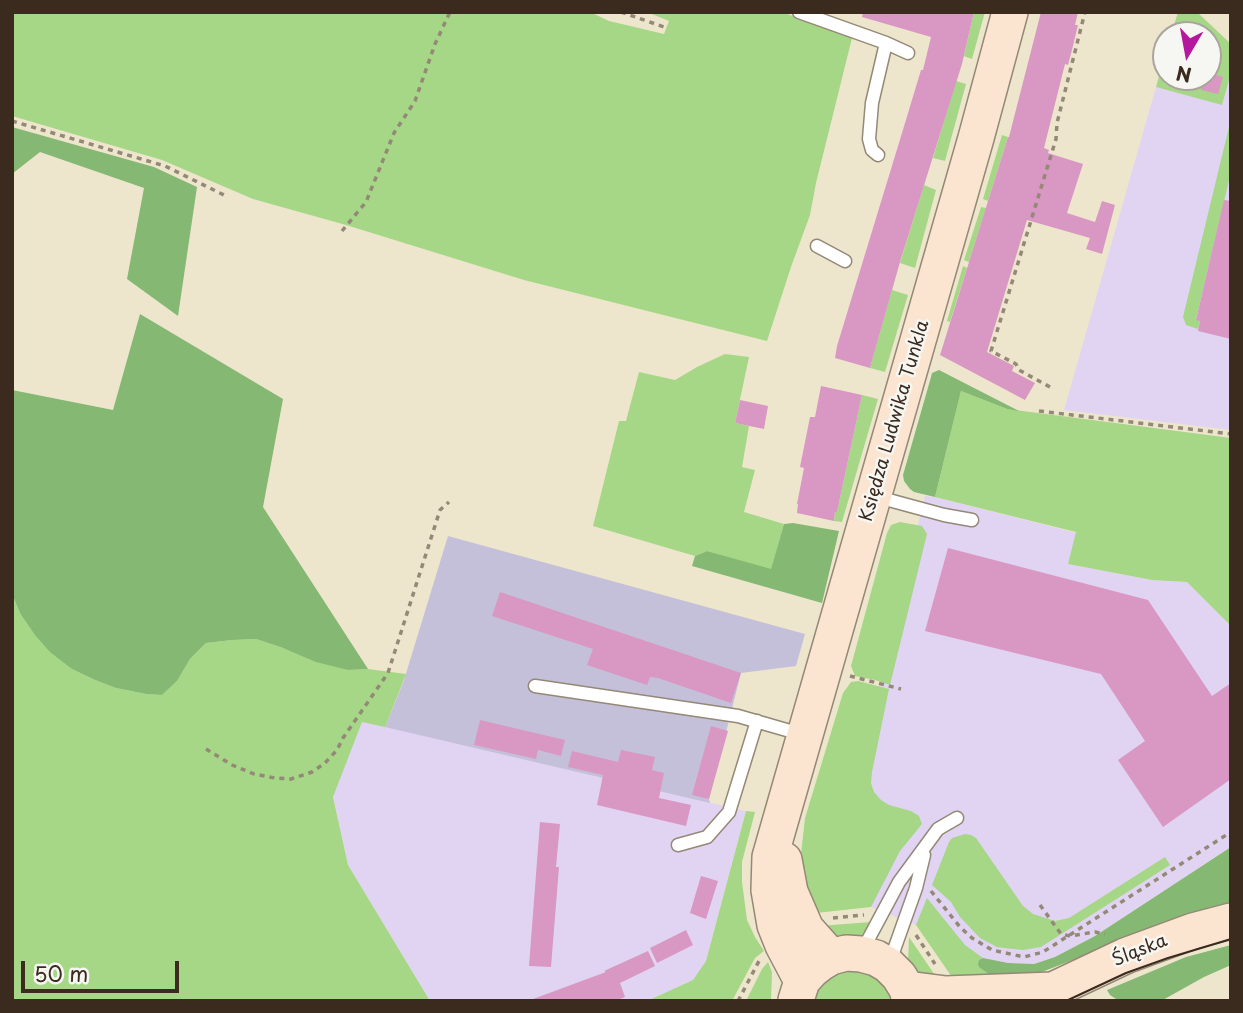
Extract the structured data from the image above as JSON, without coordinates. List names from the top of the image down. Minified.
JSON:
{"streets":{"street":["Księdza Ludwika Tunkla","Śląska"]},"crossings":[["Księdza Ludwika Tunkla","Śląska"]],"scale_bar":"50 m","north":"bottom"}
